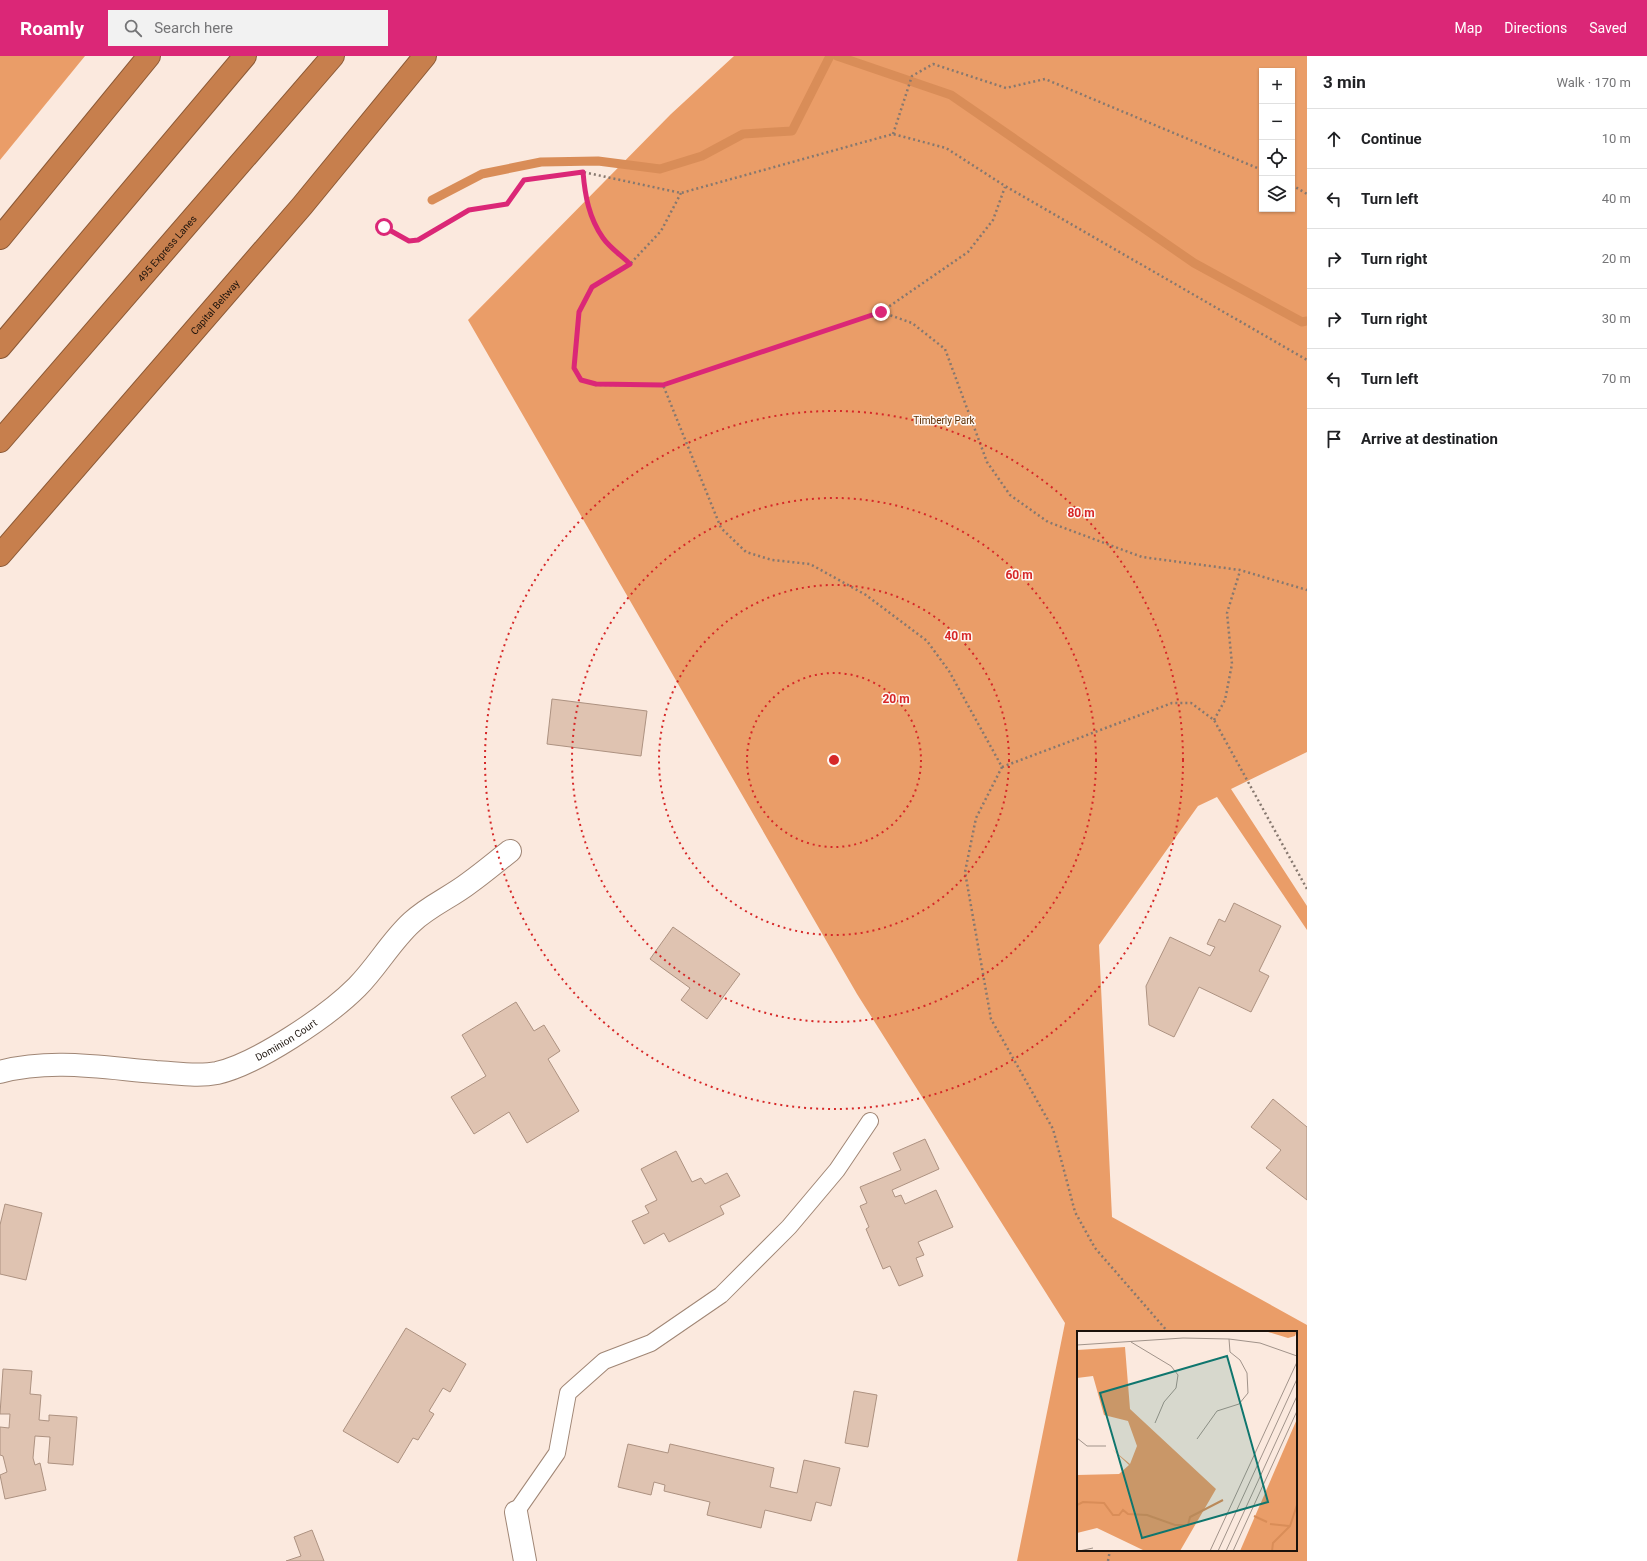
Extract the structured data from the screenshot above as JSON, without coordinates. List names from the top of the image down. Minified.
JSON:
{"streets":{"highway":["495 Express Lanes","Capital Beltway"],"street":["Dominion Court"]},"parks":["Timberly Park"],"page":{"header":"Roamly","search":"Search here","nav":["Map","Directions","Saved"],"heading":["3 min","Walk · 170 m"],"map_buttons":["+","−"],"list":[["Continue","10 m"],["Turn left","40 m"],["Turn right","20 m"],["Turn right","30 m"],["Turn left","70 m"],"Arrive at destination"]},"rings":["80 m","60 m","40 m","20 m"]}
